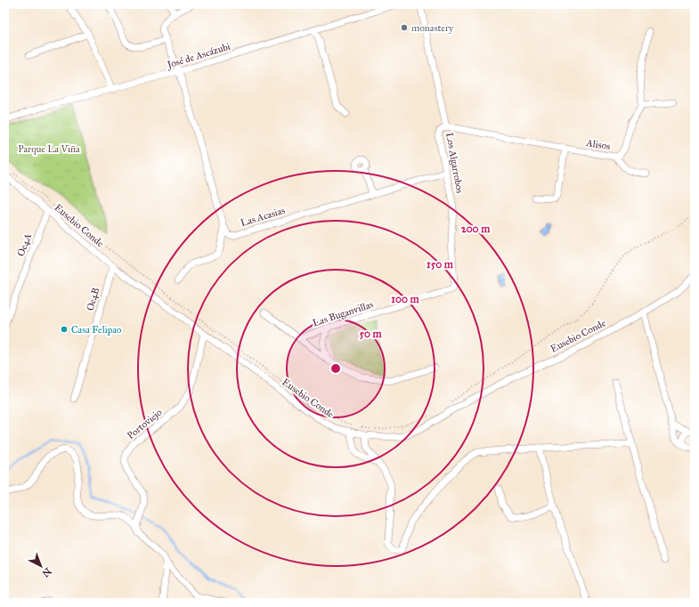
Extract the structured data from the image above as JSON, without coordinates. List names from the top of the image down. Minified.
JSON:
{"streets":{"street":["José de Ascázubi","Alisos","Los Algarrobos","Las Acasias","Eusebio Conde","Oe4A","Oe4B","Las Buganvillas","Portoviejo"]},"crossings":[["Alisos","Los Algarrobos"],["Los Algarrobos","Las Acasias"],["Los Algarrobos","Las Buganvillas"],["Eusebio Conde","Oe4A"],["Eusebio Conde","Oe4B"],["Eusebio Conde","Portoviejo"]],"parks":["Parque La Viña"],"places":["monastery","Casa Felipao"],"north":"bottom right","rings":["200 m","150 m","100 m","50 m"]}
